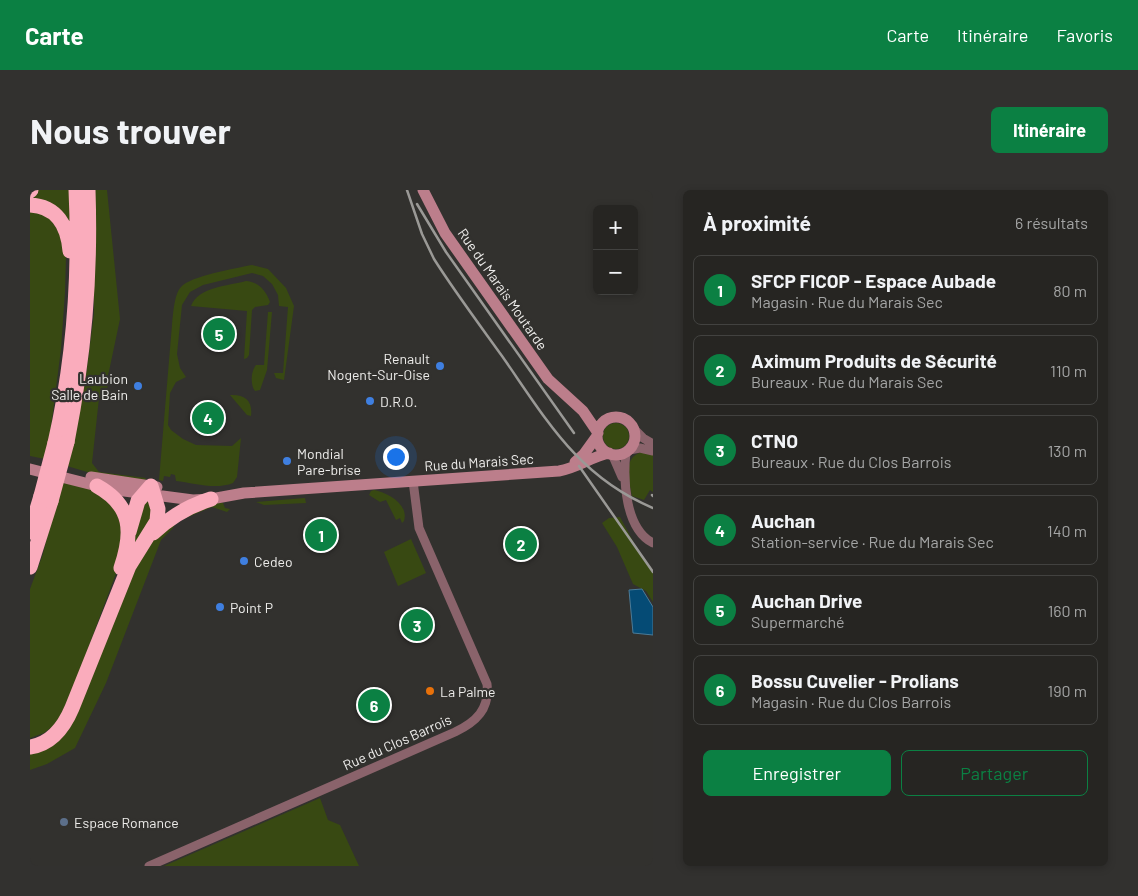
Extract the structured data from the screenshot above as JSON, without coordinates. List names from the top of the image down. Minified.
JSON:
{"streets":{"street":["Rue du Marais Moutarde","Rue du Marais Sec","Rue du Clos Barrois"]},"crossings":[["Rue du Marais Moutarde","Rue du Marais Sec"],["Rue du Marais Sec","Rue du Clos Barrois"]],"places":["Renault Nogent-Sur-Oise","Laubion Salle de Bain","D.R.O.","Mondial Pare-brise","Cedeo","Point P","La Palme","Espace Romance"],"page":{"header":"Carte","nav":["Carte","Itinéraire","Favoris"],"buttons":["Itinéraire",["Enregistrer","Partager"]],"title":"Nous trouver","heading":["À proximité","6 résultats"],"map_buttons":["+","−"],"list":[{"mark":"1","name":"SFCP FICOP - Espace Aubade","note":"Magasin · Rue du Marais Sec","value":"80 m"},{"mark":"2","name":"Aximum Produits de Sécurité","note":"Bureaux · Rue du Marais Sec","value":"110 m"},{"mark":"3","name":"CTNO","note":"Bureaux · Rue du Clos Barrois","value":"130 m"},{"mark":"4","name":"Auchan","note":"Station-service · Rue du Marais Sec","value":"140 m"},{"mark":"5","name":"Auchan Drive","note":"Supermarché","value":"160 m"},{"mark":"6","name":"Bossu Cuvelier - Prolians","note":"Magasin · Rue du Clos Barrois","value":"190 m"}],"pins":["5","4","1","2","3","6"]}}
